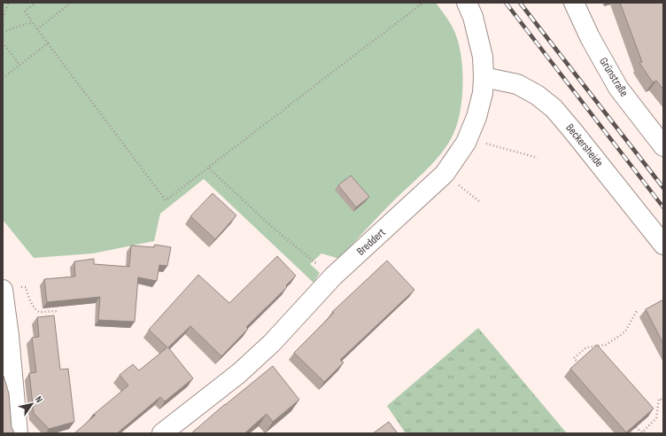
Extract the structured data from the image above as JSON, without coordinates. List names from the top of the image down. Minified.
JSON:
{"streets":{"street":["Grünstraße","Beckersheide","Breddert"]},"crossings":[["Beckersheide","Breddert"]],"north":"top right"}
